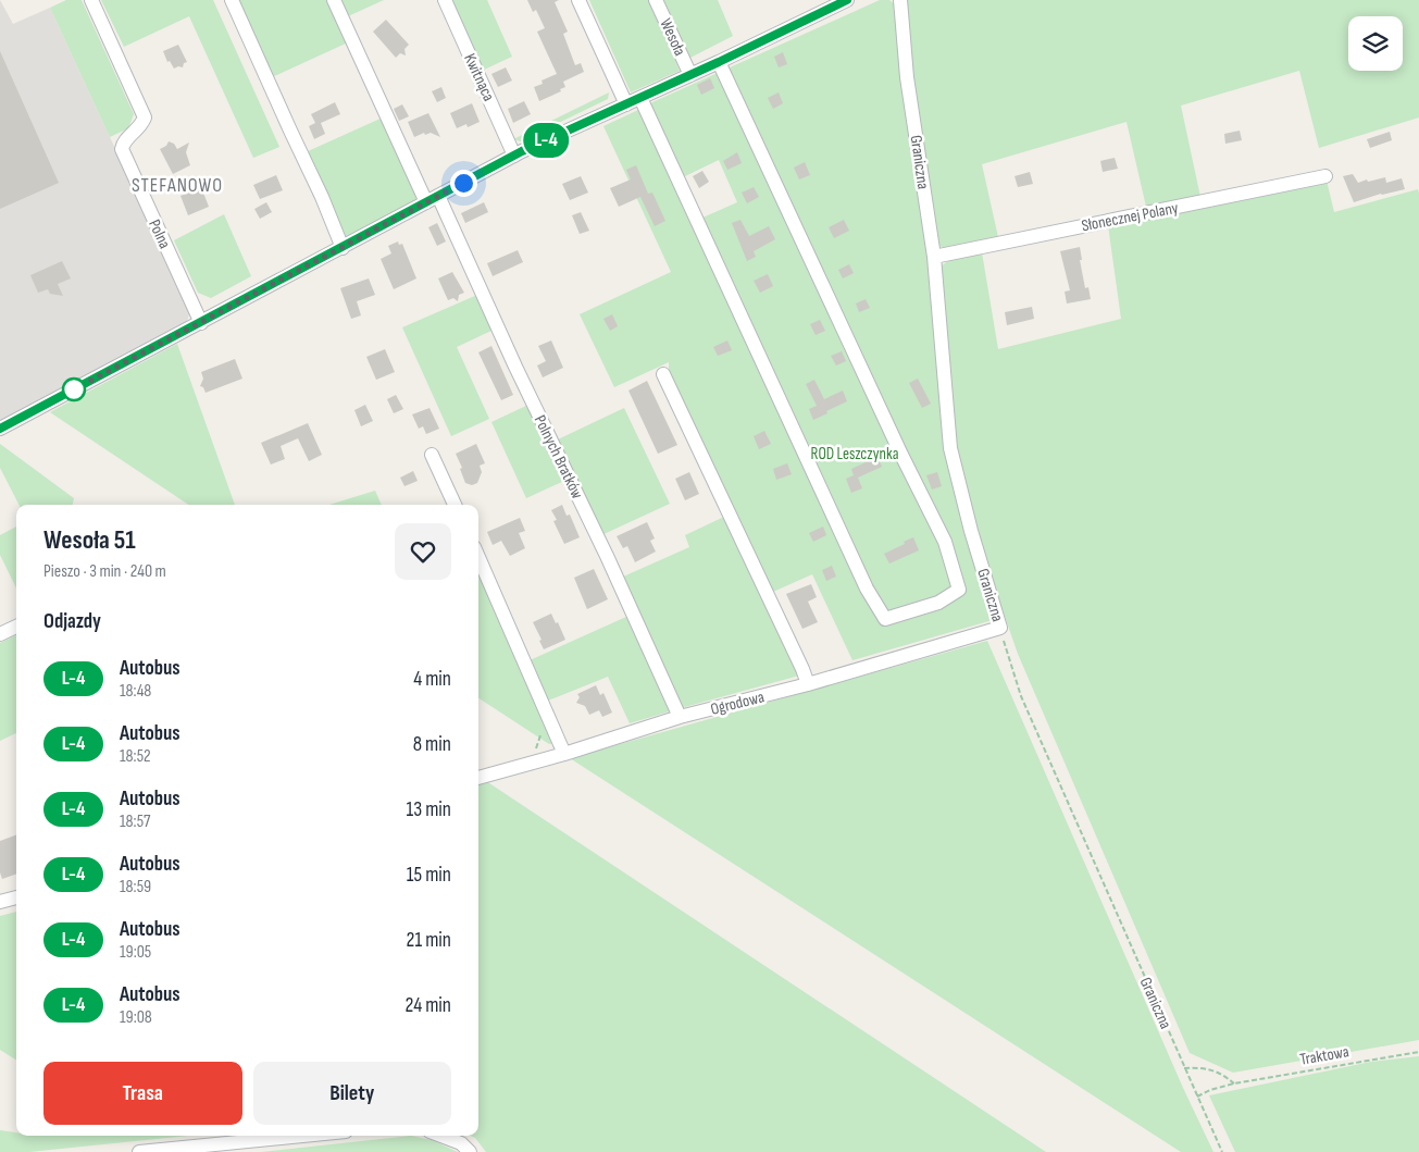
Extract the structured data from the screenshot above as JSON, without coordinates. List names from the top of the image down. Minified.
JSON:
{"streets":{"street":["Wesoła","Kwitnąca","Graniczna","Słonecznej Polany","Polna","Polnych Bratków","Ogrodowa"],"path":["Traktowa"]},"crossings":[["Graniczna","Słonecznej Polany"],["Graniczna","Ogrodowa"],["Graniczna","Traktowa"],["Polnych Bratków","Ogrodowa"]],"districts":["STEFANOWO"],"parks":["ROD Leszczynka"],"lines":["bus line L-4"],"page":{"on_map":"L-4","heading":[["Wesoła 51","Pieszo · 3 min · 240 m"],"Odjazdy"],"list":[{"mark":"L-4","name":"Autobus","note":"18:48","value":"4 min"},{"mark":"L-4","name":"Autobus","note":"18:52","value":"8 min"},{"mark":"L-4","name":"Autobus","note":"18:57","value":"13 min"},{"mark":"L-4","name":"Autobus","note":"18:59","value":"15 min"},{"mark":"L-4","name":"Autobus","note":"19:05","value":"21 min"},{"mark":"L-4","name":"Autobus","note":"19:08","value":"24 min"}],"buttons":["Trasa","Bilety"]}}
